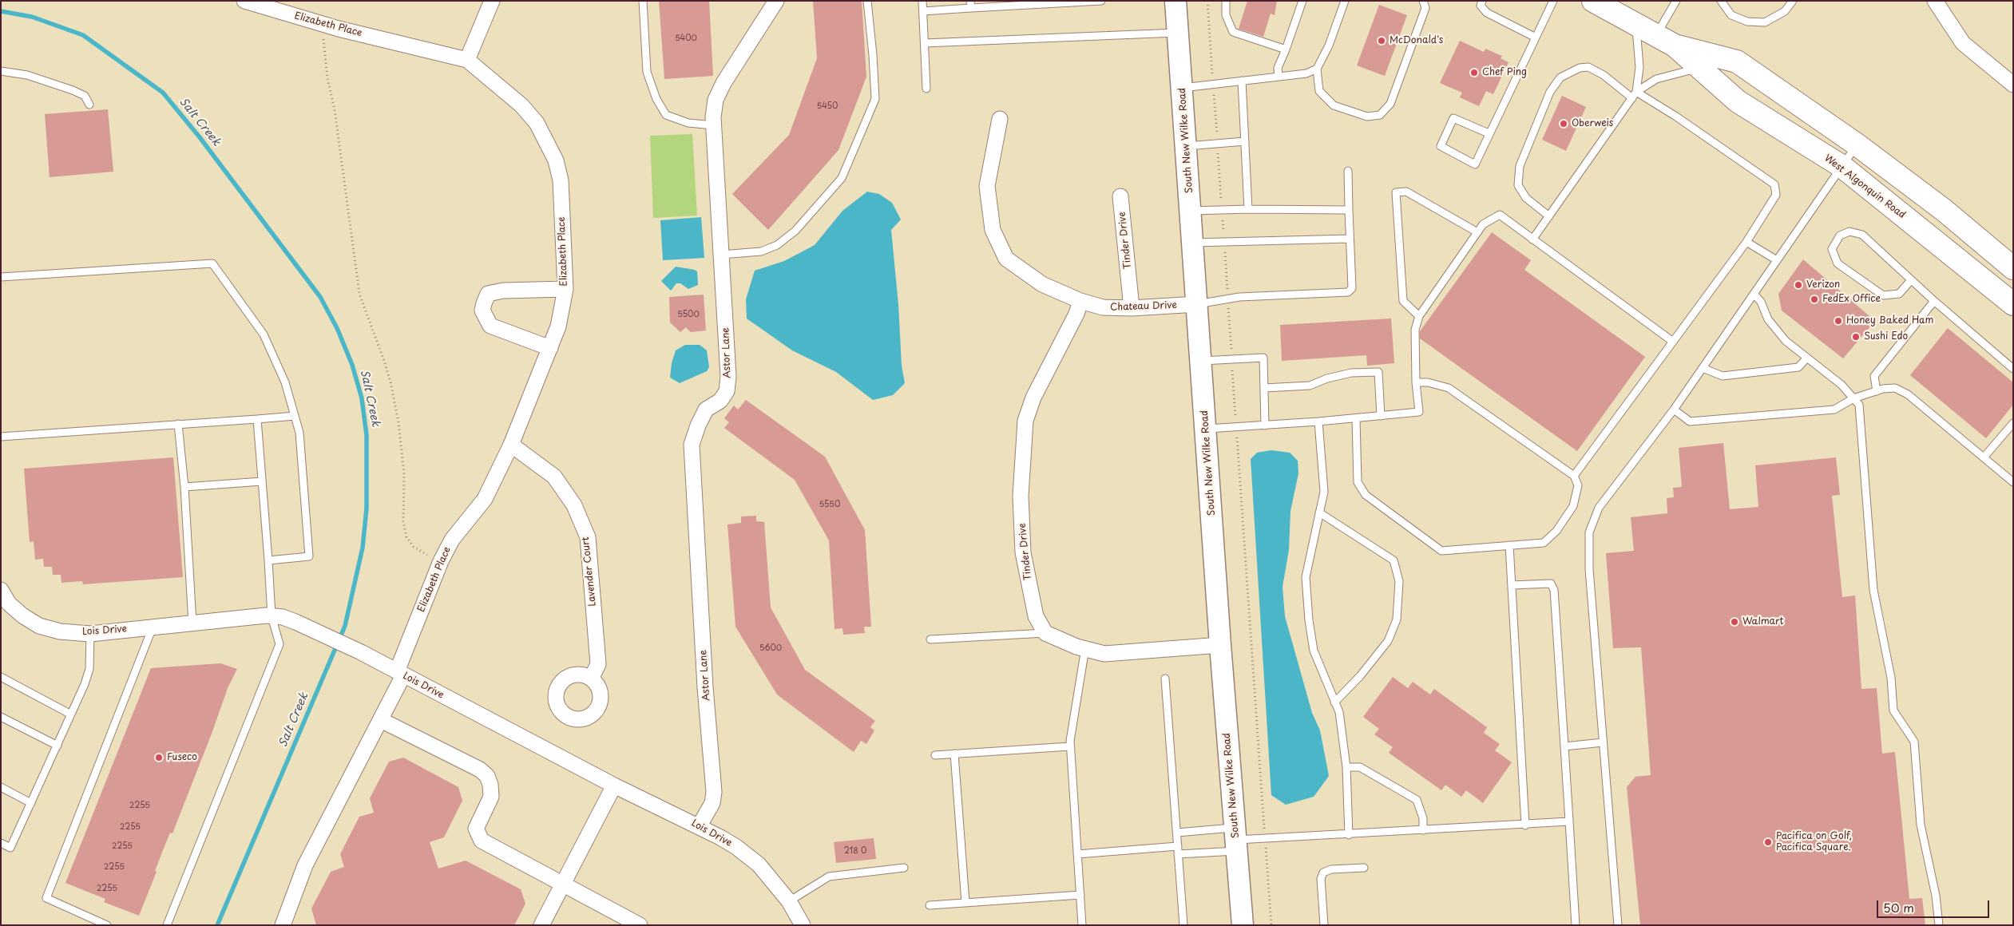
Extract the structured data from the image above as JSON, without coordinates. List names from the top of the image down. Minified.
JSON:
{"streets":{"main road":["South New Wilke Road","West Algonquin Road"],"street":["Elizabeth Place","Tinder Drive","Chateau Drive","Astor Lane","Lavender Court","Lois Drive"]},"crossings":[["Elizabeth Place","Lavender Court"],["Elizabeth Place","Lois Drive"],["South New Wilke Road","Chateau Drive"],["Tinder Drive","Chateau Drive"],["Astor Lane","Lois Drive"]],"water":["Salt Creek"],"places":["McDonald's","Chef Ping","Oberweis","Verizon","FedEx Office","Honey Baked Ham","Sushi Edo","Walmart","Fuseco","Pacifica on Golf, Pacifica Square."],"house_numbers":["5400","5450","5500","5550","5600","2255","2255","2255","218 0","2255","2255"],"scale_bar":"50 m"}
